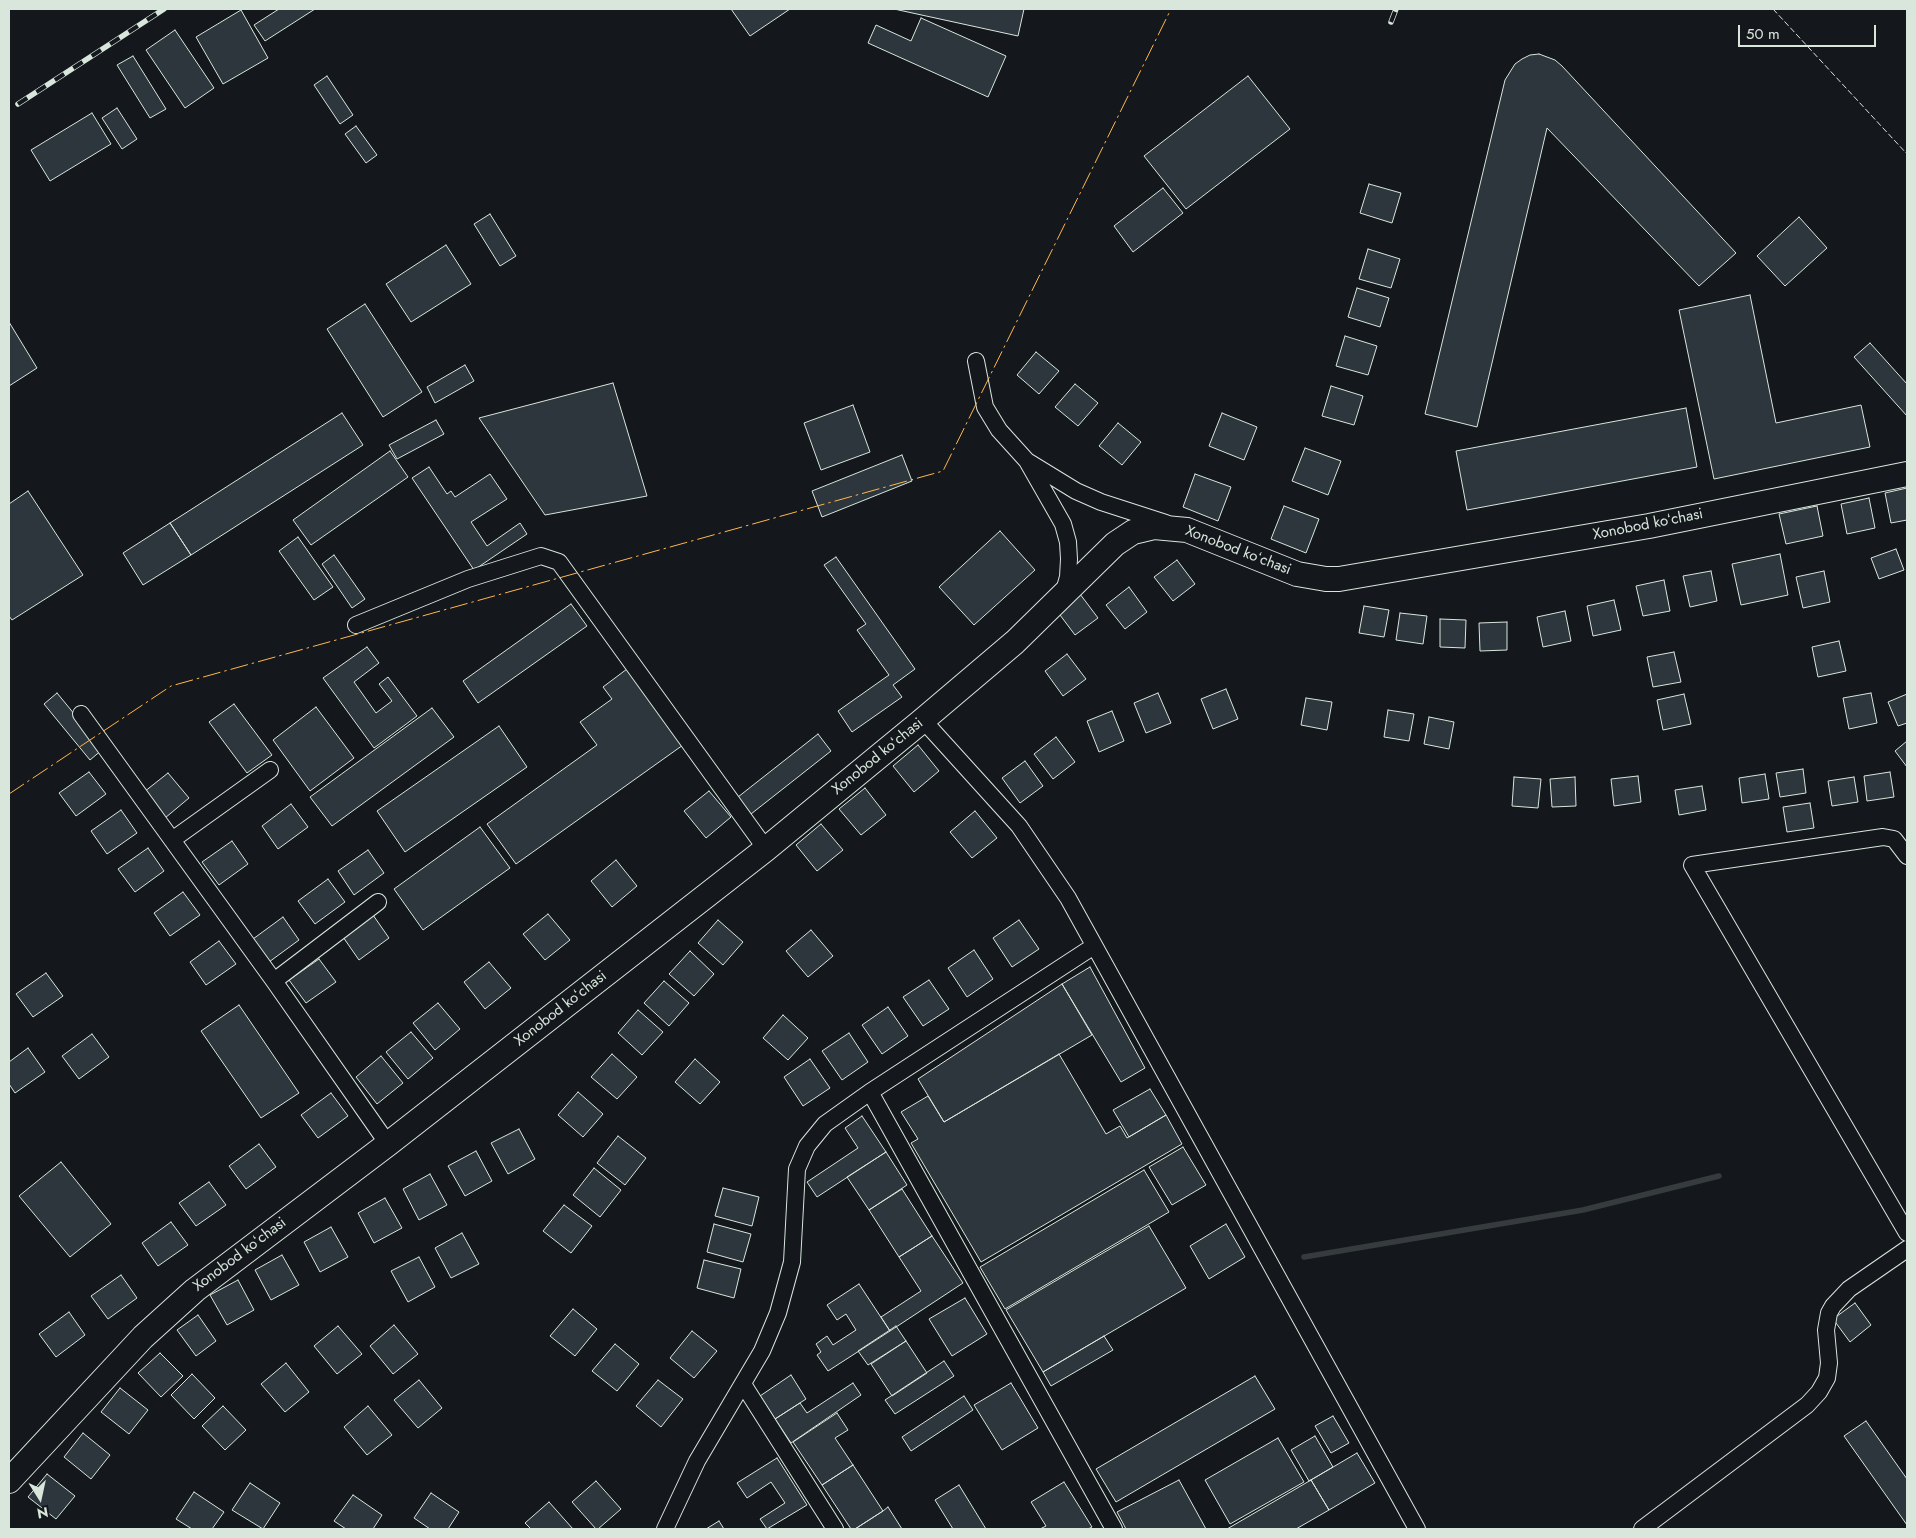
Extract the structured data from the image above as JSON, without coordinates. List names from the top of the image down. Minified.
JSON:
{"streets":{"main road":["Xonobod koʻchasi"]},"scale_bar":"50 m","north":"bottom"}
